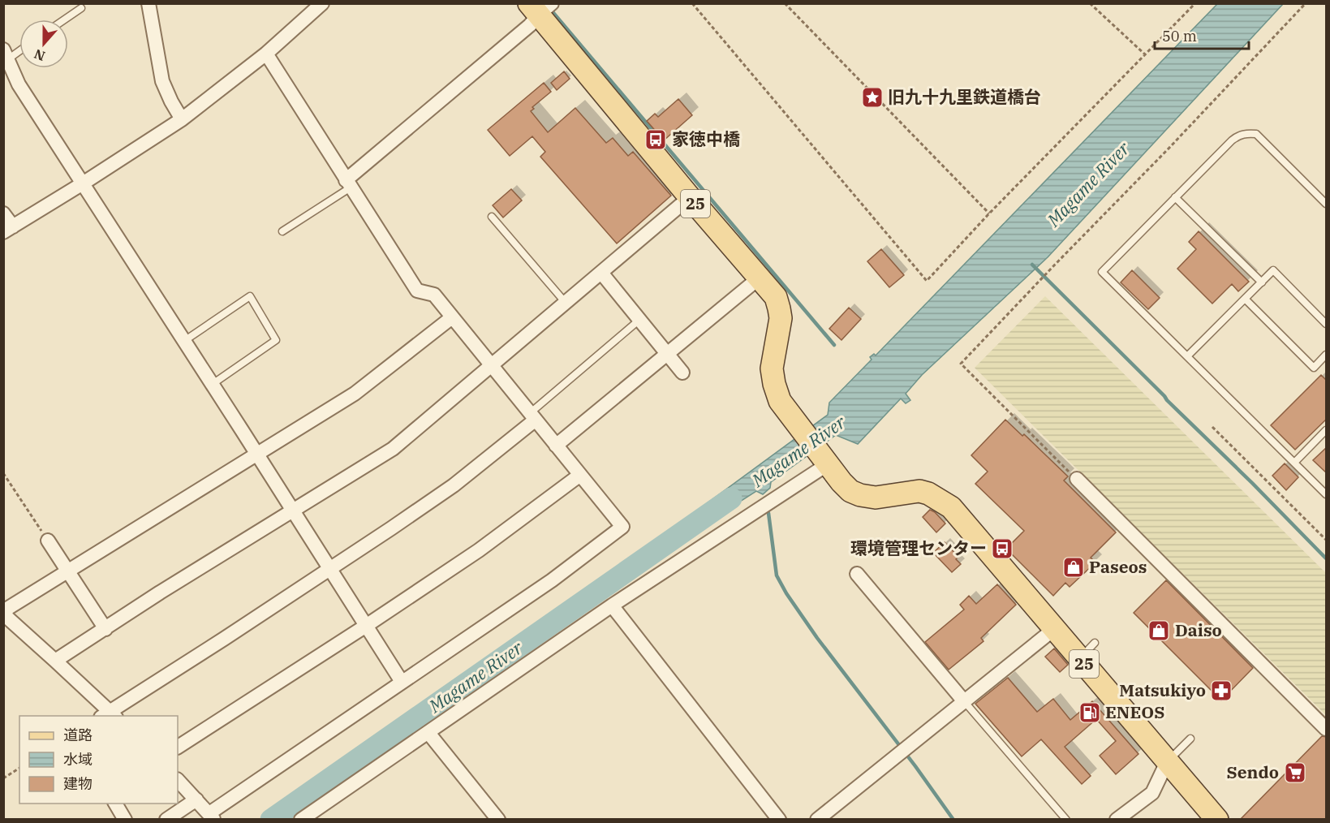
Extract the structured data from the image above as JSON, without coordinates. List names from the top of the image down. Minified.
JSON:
{"streets":{"main road":["25"]},"water":["Magame River"],"places":{"place":["旧九十九里鉄道橋台"],"bus stop":["家徳中橋","環境管理センター"],"shop":["Paseos","Daiso"],"pharmacy":["Matsukiyo"],"fuel station":["ENEOS"],"supermarket":["Sendo"]},"legend":["道路","水域","建物"],"scale_bar":"50 m","north":"bottom"}
